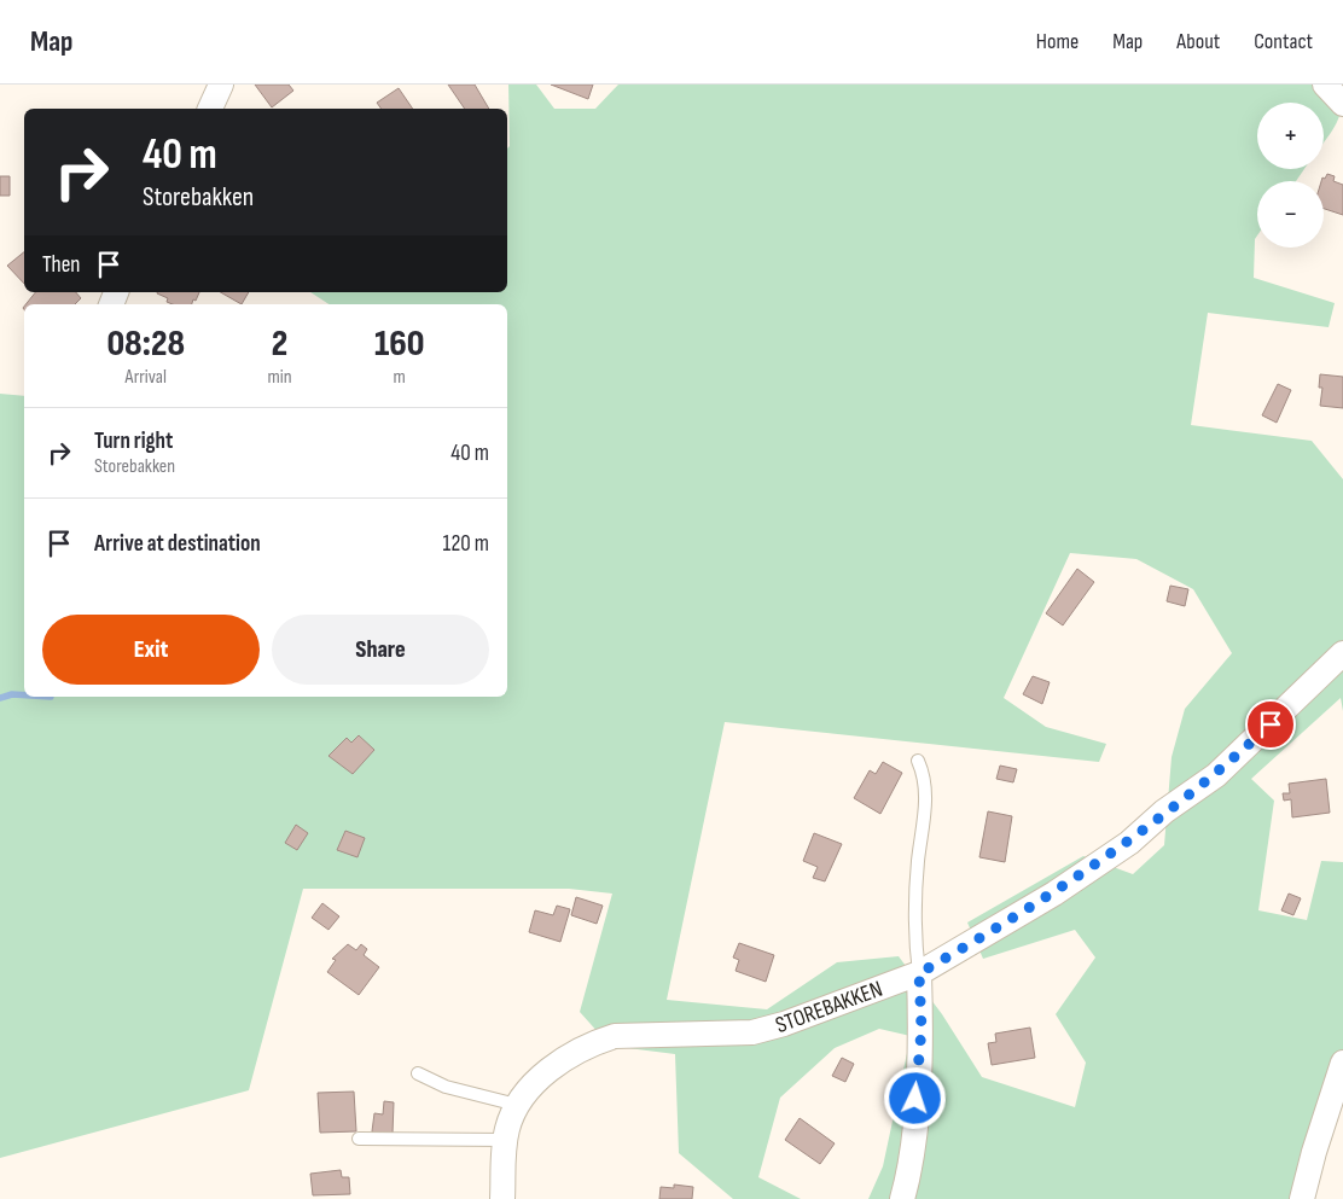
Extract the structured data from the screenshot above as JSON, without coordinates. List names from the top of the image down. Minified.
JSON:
{"streets":{"street":["STOREBAKKEN"]},"page":{"header":"Map","nav":["Home","Map","About","Contact"],"map_buttons":["+","−"],"turn":["40 m","Storebakken"],"then":"Then","eta":["08:28","Arrival","2","min","160","m"],"list":[{"name":"Turn right","note":"Storebakken","value":"40 m"},{"name":"Arrive at destination","value":"120 m"}],"buttons":["Exit","Share"]}}
